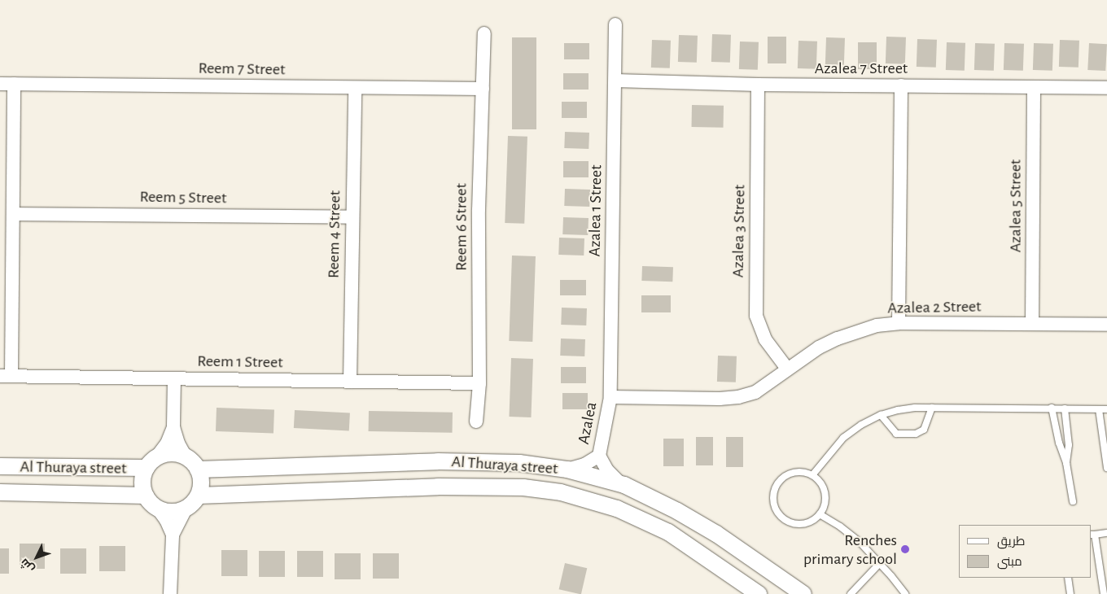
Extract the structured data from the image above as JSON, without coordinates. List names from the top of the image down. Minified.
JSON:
{"streets":{"street":["Azalea 7 Street","Reem 7 Street","Reem 5 Street","Azalea 5 Street","Azalea 1 Street","Reem 6 Street","Azalea 3 Street","Reem 4 Street","Azalea 2 Street","Reem 1 Street","Azalea","Al Thuraya street"]},"crossings":[["Azalea 7 Street","Azalea 5 Street"],["Azalea 7 Street","Azalea 1 Street"],["Azalea 7 Street","Azalea 3 Street"],["Reem 7 Street","Reem 6 Street"],["Reem 7 Street","Reem 4 Street"],["Reem 5 Street","Reem 4 Street"],["Azalea 5 Street","Azalea 2 Street"],["Azalea 1 Street","Azalea 2 Street"],["Azalea 1 Street","Azalea"],["Reem 6 Street","Reem 1 Street"],["Azalea 3 Street","Azalea 2 Street"],["Reem 4 Street","Reem 1 Street"],["Azalea 2 Street","Azalea"],["Azalea","Al Thuraya street"]],"places":["Renches primary school"],"legend":["طريق","مبنى"],"north":"bottom left"}
